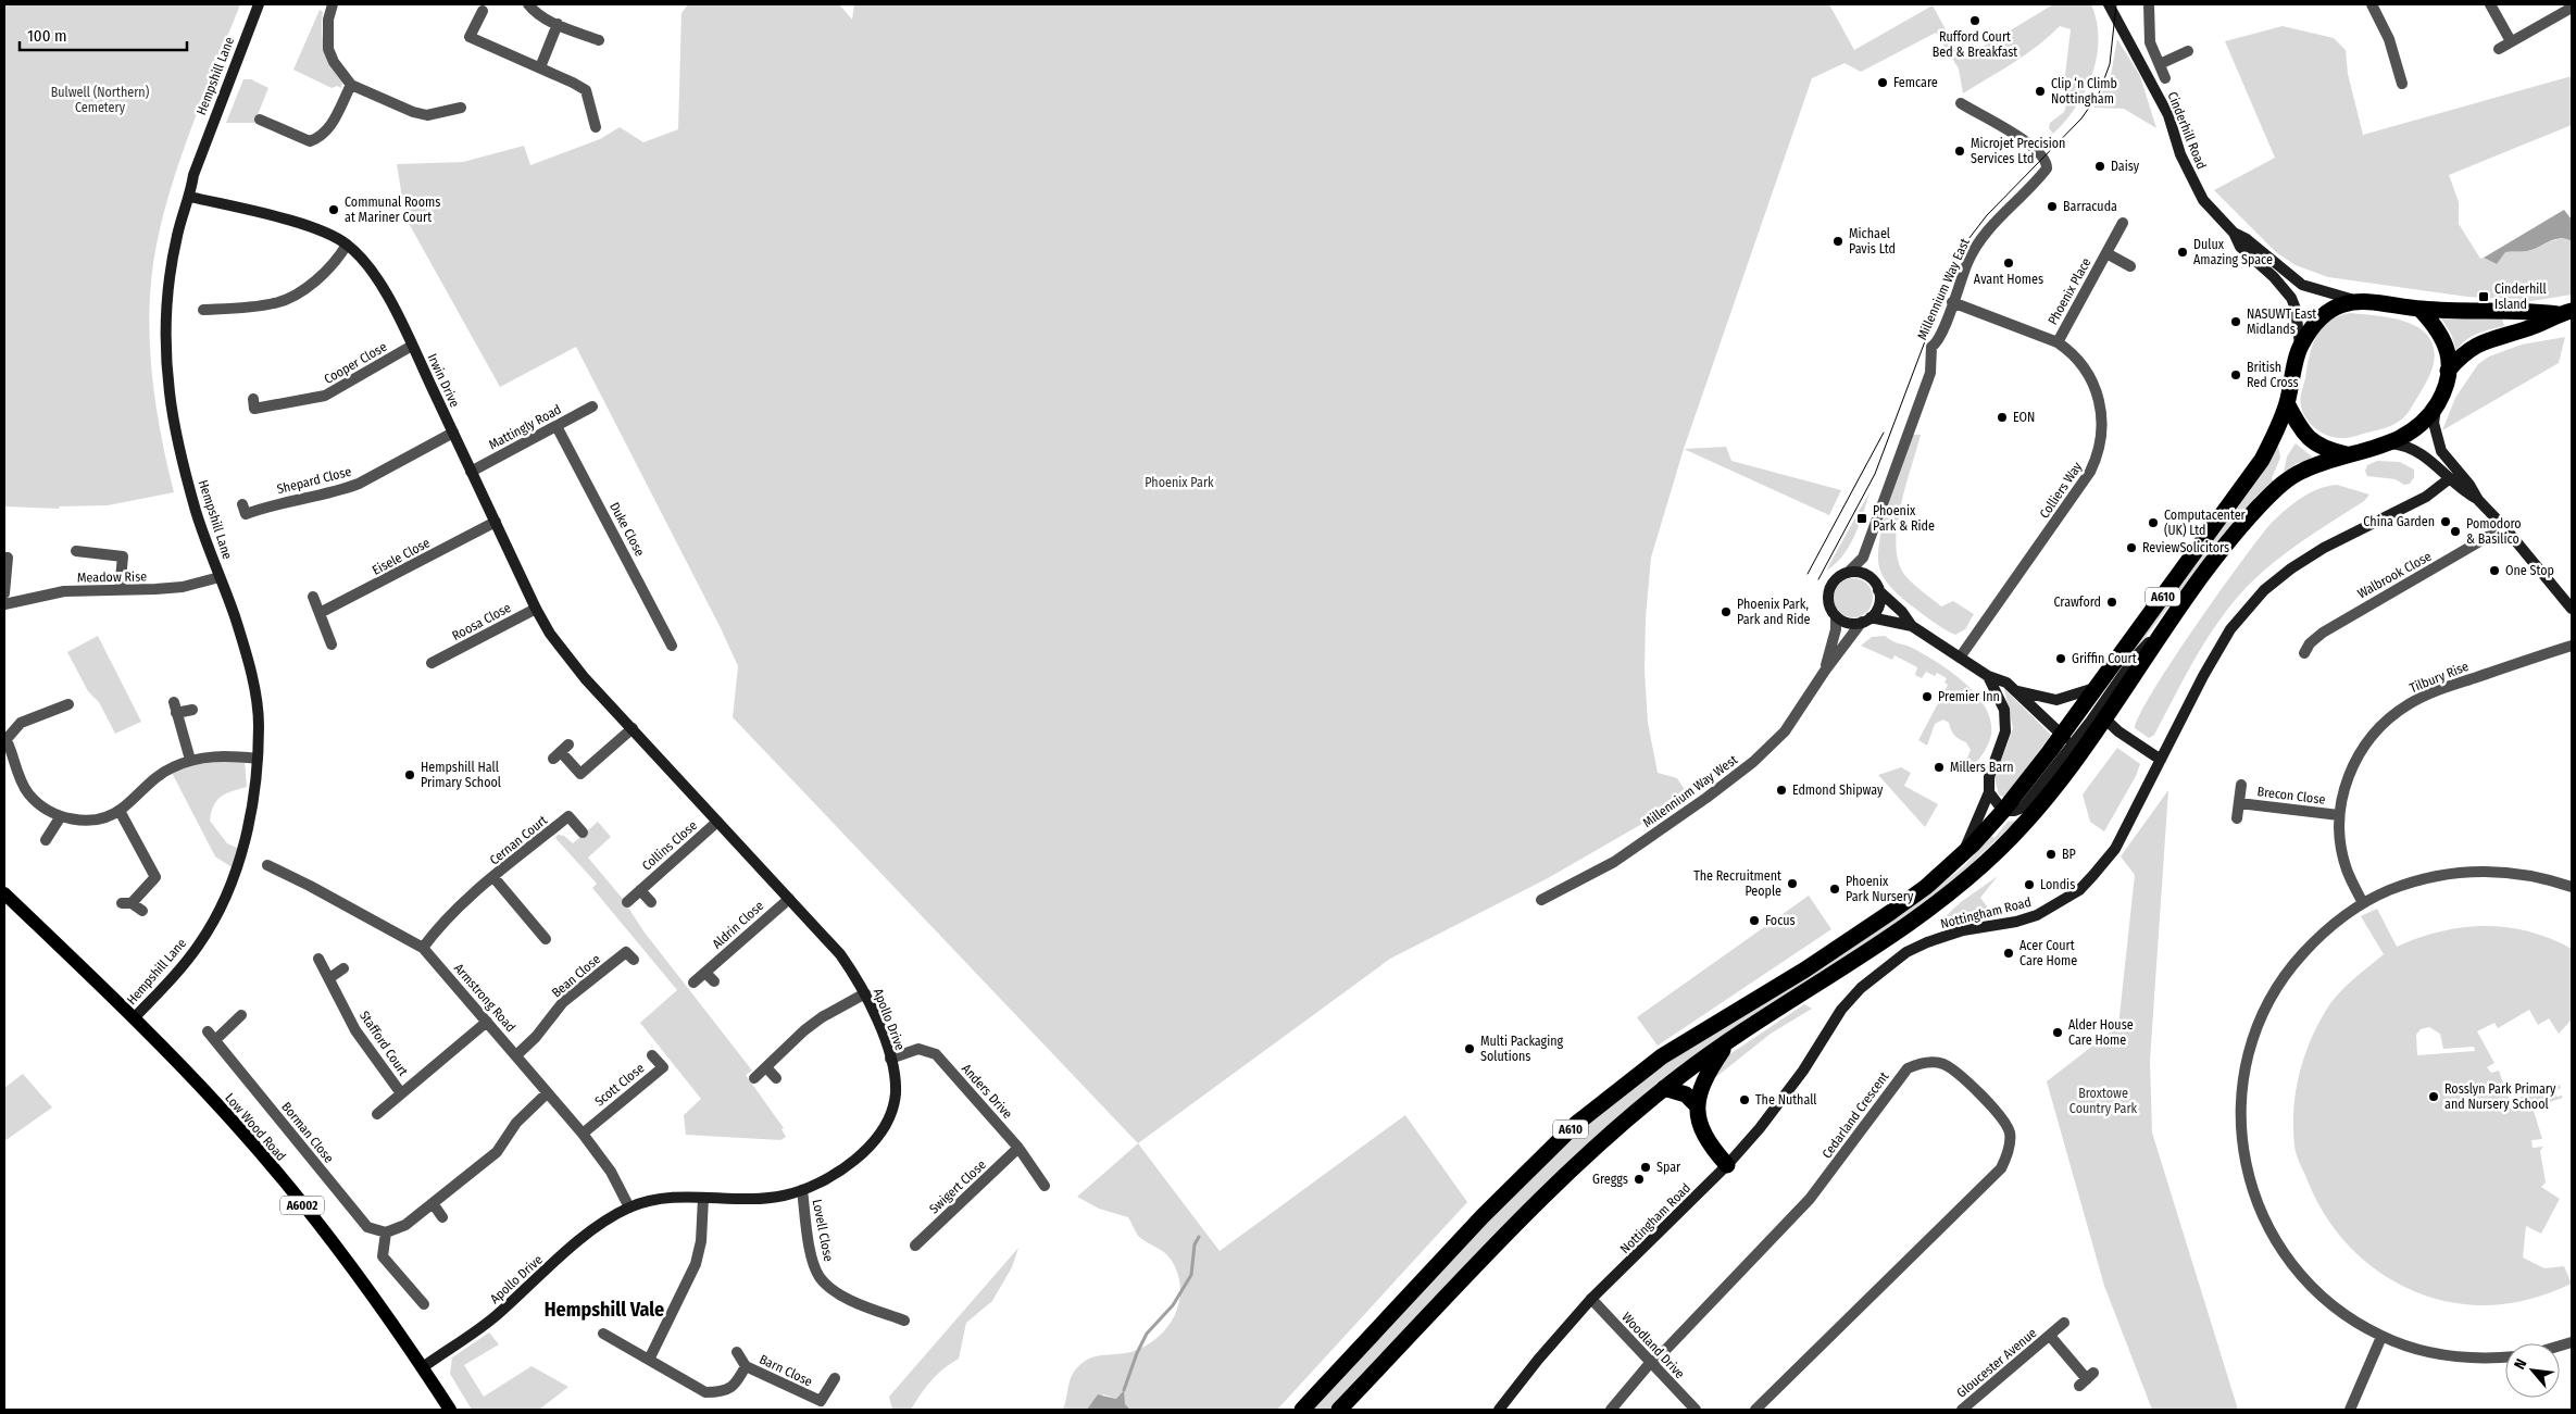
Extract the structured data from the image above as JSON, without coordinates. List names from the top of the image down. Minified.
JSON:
{"streets":{"highway":["A610"],"main road":["Low Wood Road","A6002"],"street":["Hempshill Lane","Cinderhill Road","Millennium Way East","Phoenix Place","Cooper Close","Irwin Drive","Mattingly Road","Shepard Close","Colliers Way","Duke Close","Eisele Close","Walbrook Close","Meadow Rise","Roosa Close","Tilbury Rise","Millennium Way West","Brecon Close","Cernan Court","Collins Close","Nottingham Road","Aldrin Close","Bean Close","Armstrong Road","Apollo Drive","Stafford Court","Scott Close","Anders Drive","Cedarland Crescent","Borman Close","Swigert Close","Lovell Close","Woodland Drive","Gloucester Avenue","Barn Close"]},"crossings":[["Hempshill Lane","Irwin Drive"],["Hempshill Lane","Meadow Rise"],["Hempshill Lane","Low Wood Road"],["Cinderhill Road","A610"],["Millennium Way East","Colliers Way"],["Millennium Way East","Millennium Way West"],["Phoenix Place","Colliers Way"],["Cooper Close","Irwin Drive"],["Irwin Drive","Mattingly Road"],["Irwin Drive","Shepard Close"],["Irwin Drive","Eisele Close"],["Irwin Drive","Roosa Close"],["Irwin Drive","Apollo Drive"],["Mattingly Road","Duke Close"],["Tilbury Rise","Brecon Close"],["Cernan Court","Armstrong Road"],["Collins Close","Apollo Drive"],["Nottingham Road","Woodland Drive"],["Aldrin Close","Apollo Drive"],["Bean Close","Armstrong Road"],["Armstrong Road","Apollo Drive"],["Armstrong Road","Stafford Court"],["Armstrong Road","Scott Close"],["Apollo Drive","Anders Drive"],["Apollo Drive","Low Wood Road"],["Apollo Drive","Lovell Close"],["Anders Drive","Swigert Close"],["Cedarland Crescent","Woodland Drive"]],"districts":["Hempshill Vale"],"parks":["Bulwell (Northern) Cemetery","Phoenix Park","Broxtowe Country Park"],"places":{"other":["Rufford Court Bed & Breakfast","Femcare","Clip ‘n Climb Nottingham","Microjet Precision Services Ltd","Daisy","Barracuda","Communal Rooms at Mariner Court","Michael Pavis Ltd","Dulux Amazing Space","Avant Homes","NASUWT East Midlands","British Red Cross","EON","China Garden","Computacenter (UK) Ltd","Pomodoro & Basilico","ReviewSolicitors","One Stop","Crawford","Phoenix Park, Park and Ride","Griffin Court","Premier Inn","Millers Barn","Hempshill Hall Primary School","Edmond Shipway","BP","The Recruitment People","Londis","Phoenix Park Nursery","Focus","Acer Court Care Home","Alder House Care Home","Multi Packaging Solutions","Rosslyn Park Primary and Nursery School","The Nuthall","Spar","Greggs"],"transit":["Cinderhill Island","Phoenix Park & Ride"]},"scale_bar":"100 m","north":"top left"}
